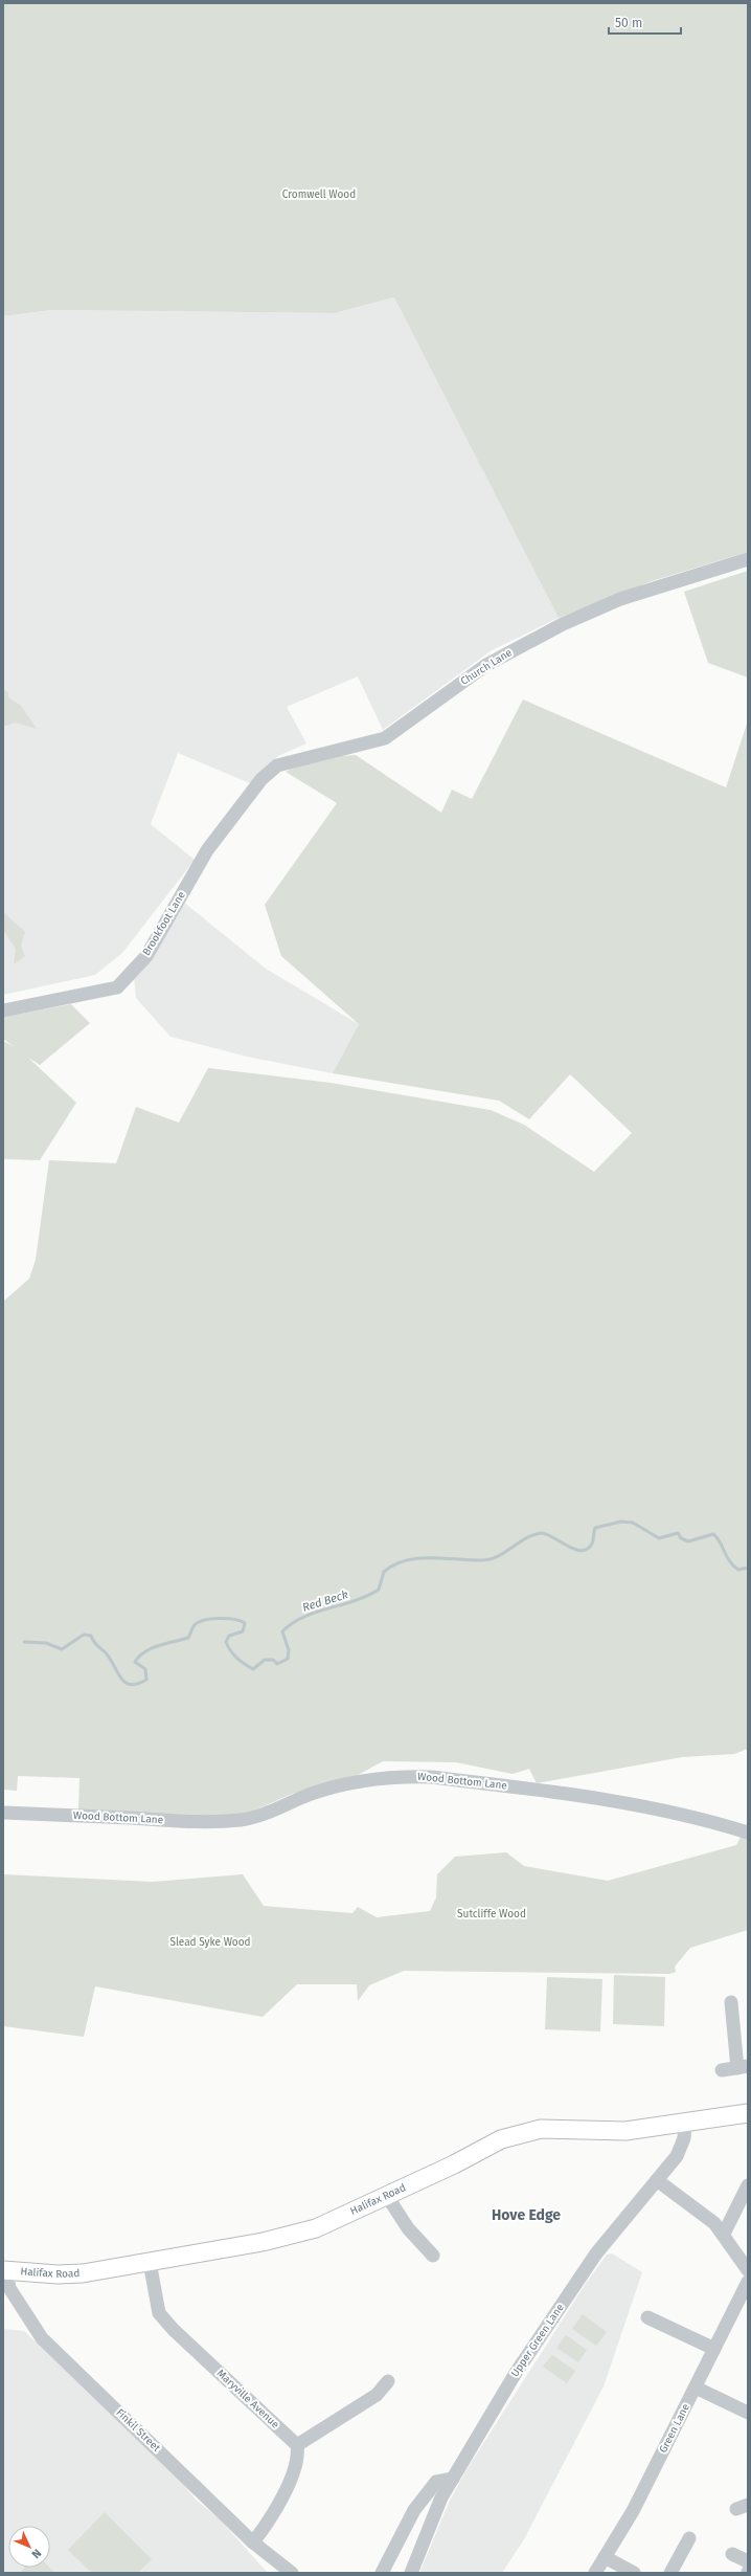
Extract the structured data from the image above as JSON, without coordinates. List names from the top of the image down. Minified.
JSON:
{"streets":{"main road":["Halifax Road"],"street":["Church Lane","Brookfoot Lane","Wood Bottom Lane","Upper Green Lane","Maryville Avenue","Green Lane","Finkil Street"]},"crossings":[["Church Lane","Brookfoot Lane"],["Halifax Road","Upper Green Lane"],["Halifax Road","Maryville Avenue"],["Halifax Road","Finkil Street"]],"districts":["Hove Edge"],"water":["Red Beck"],"parks":["Cromwell Wood","Sutcliffe Wood","Slead Syke Wood"],"scale_bar":"50 m","north":"bottom right"}
